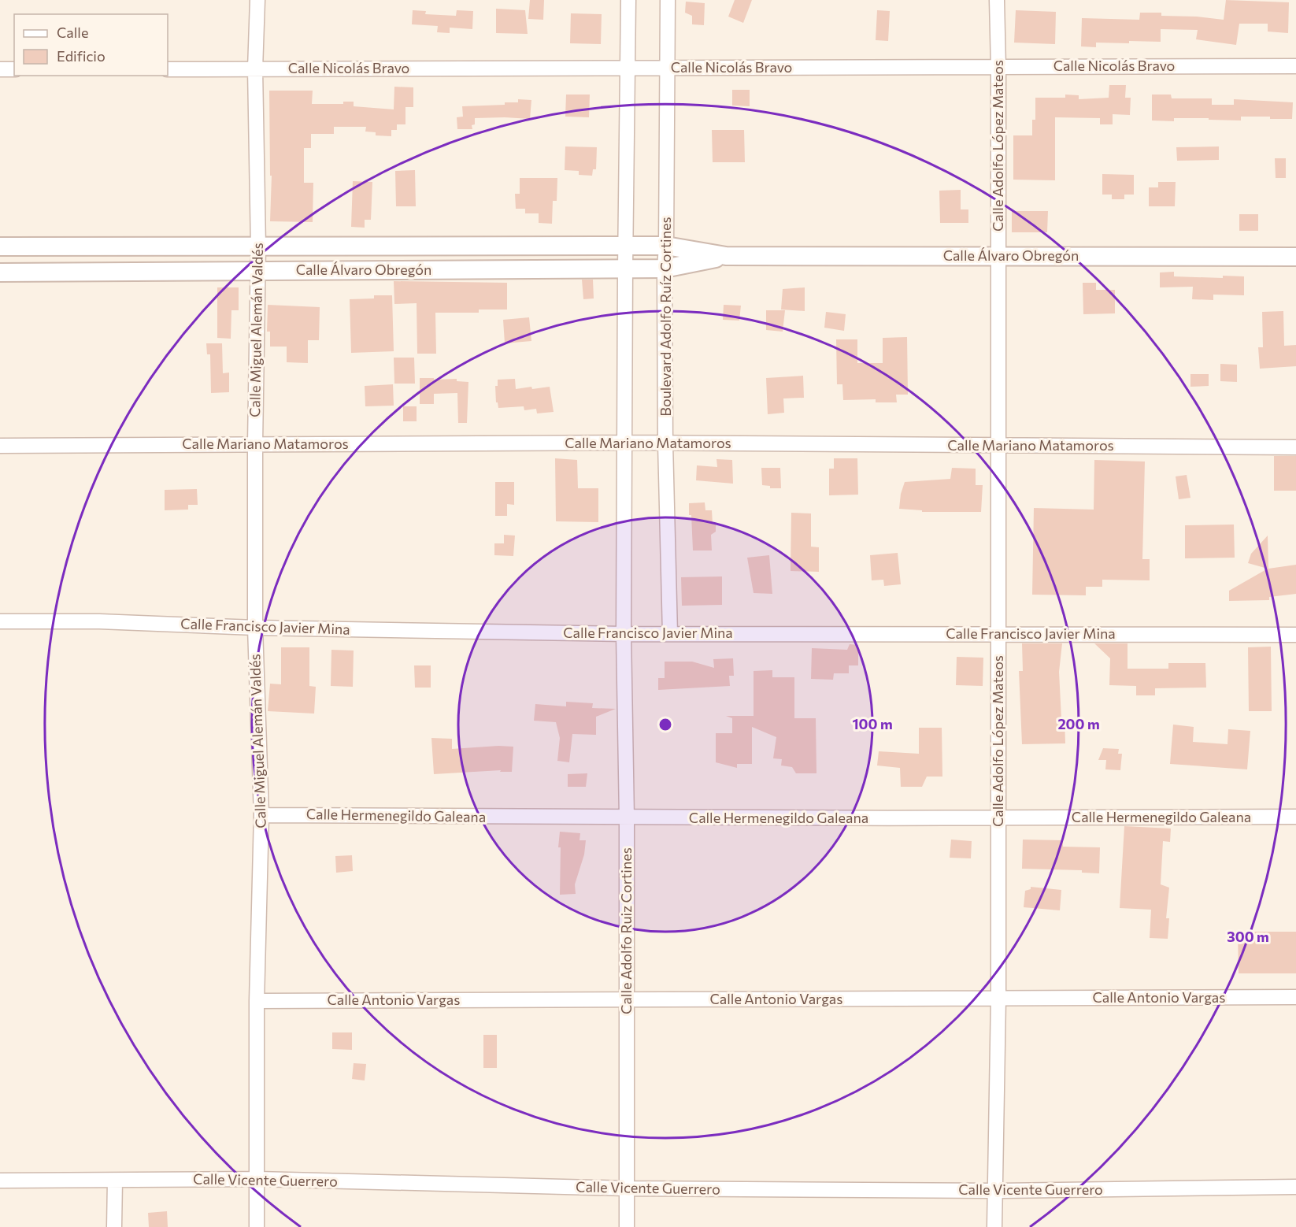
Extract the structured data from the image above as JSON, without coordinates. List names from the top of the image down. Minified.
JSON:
{"streets":{"street":["Calle Nicolás Bravo","Calle Adolfo López Mateos","Calle Álvaro Obregón","Boulevard Adolfo Ruíz Cortines","Calle Miguel Alemán Valdés","Calle Mariano Matamoros","Calle Francisco Javier Mina","Calle Hermenegildo Galeana","Calle Adolfo Ruiz Cortines","Calle Antonio Vargas","Calle Vicente Guerrero"]},"crossings":[["Calle Nicolás Bravo","Calle Adolfo López Mateos"],["Calle Nicolás Bravo","Boulevard Adolfo Ruíz Cortines"],["Calle Nicolás Bravo","Calle Miguel Alemán Valdés"],["Calle Adolfo López Mateos","Calle Álvaro Obregón"],["Calle Adolfo López Mateos","Calle Mariano Matamoros"],["Calle Adolfo López Mateos","Calle Francisco Javier Mina"],["Calle Adolfo López Mateos","Calle Hermenegildo Galeana"],["Calle Adolfo López Mateos","Calle Antonio Vargas"],["Calle Adolfo López Mateos","Calle Vicente Guerrero"],["Calle Álvaro Obregón","Boulevard Adolfo Ruíz Cortines"],["Calle Álvaro Obregón","Calle Miguel Alemán Valdés"],["Calle Álvaro Obregón","Calle Adolfo Ruiz Cortines"],["Boulevard Adolfo Ruíz Cortines","Calle Mariano Matamoros"],["Boulevard Adolfo Ruíz Cortines","Calle Francisco Javier Mina"],["Calle Miguel Alemán Valdés","Calle Mariano Matamoros"],["Calle Miguel Alemán Valdés","Calle Francisco Javier Mina"],["Calle Miguel Alemán Valdés","Calle Hermenegildo Galeana"],["Calle Miguel Alemán Valdés","Calle Antonio Vargas"],["Calle Miguel Alemán Valdés","Calle Vicente Guerrero"],["Calle Mariano Matamoros","Calle Adolfo Ruiz Cortines"],["Calle Francisco Javier Mina","Calle Adolfo Ruiz Cortines"],["Calle Hermenegildo Galeana","Calle Adolfo Ruiz Cortines"],["Calle Adolfo Ruiz Cortines","Calle Antonio Vargas"],["Calle Adolfo Ruiz Cortines","Calle Vicente Guerrero"]],"legend":["Calle","Edificio"],"rings":["100 m","200 m","300 m"]}
